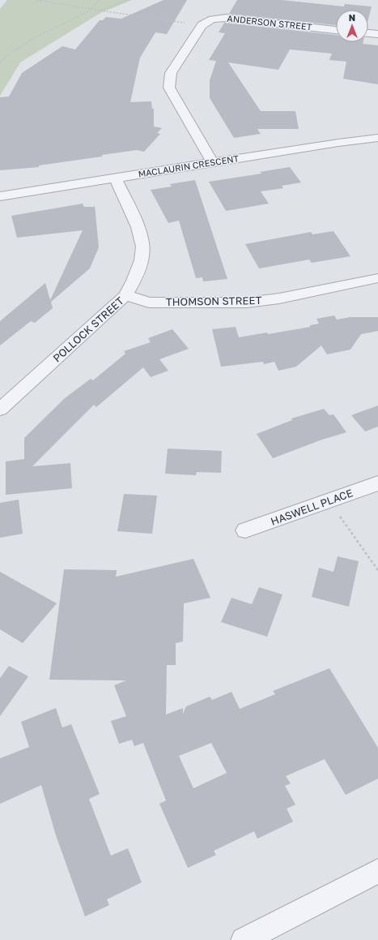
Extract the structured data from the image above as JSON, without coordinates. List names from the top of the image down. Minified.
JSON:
{"streets":{"street":["ANDERSON STREET","MACLAURIN CRESCENT","THOMSON STREET","POLLOCK STREET","HASWELL PLACE"]},"crossings":[["MACLAURIN CRESCENT","POLLOCK STREET"],["THOMSON STREET","POLLOCK STREET"]],"north":"top"}
